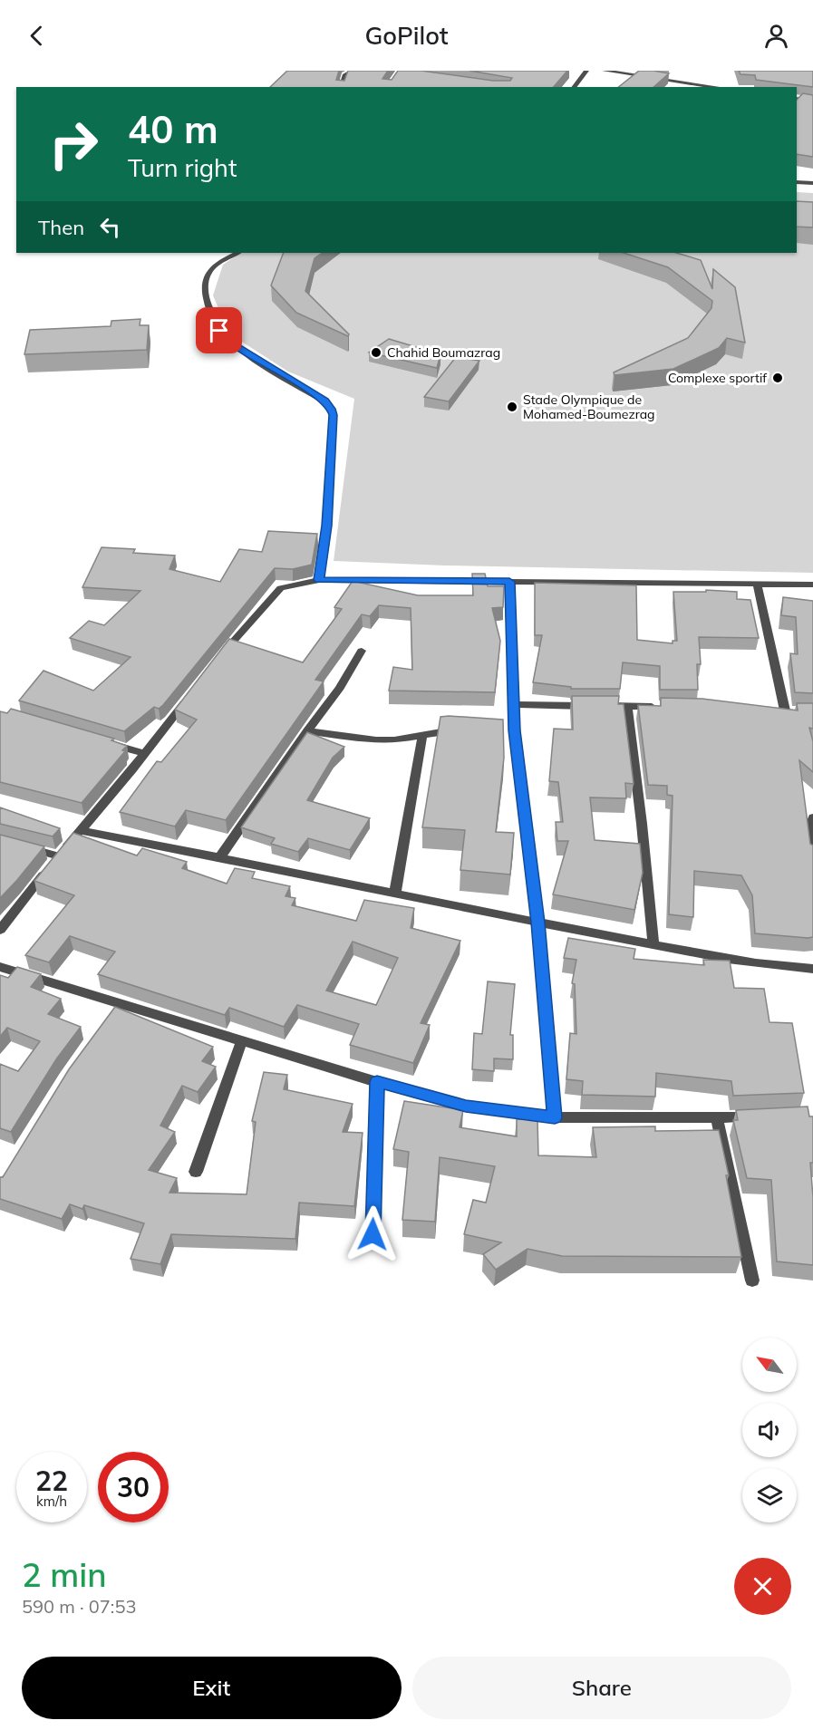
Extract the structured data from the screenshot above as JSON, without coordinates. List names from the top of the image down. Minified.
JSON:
{"places":["Chahid Boumazrag","Complexe sportif","Stade Olympique de Mohamed-Boumezrag"],"north":"top left","page":{"header":"GoPilot","turn":["40 m","Turn right"],"then":"Then","speed":"22 km/h","limit":"30","heading":["2 min","590 m · 07:53"],"buttons":["Exit","Share"]}}
